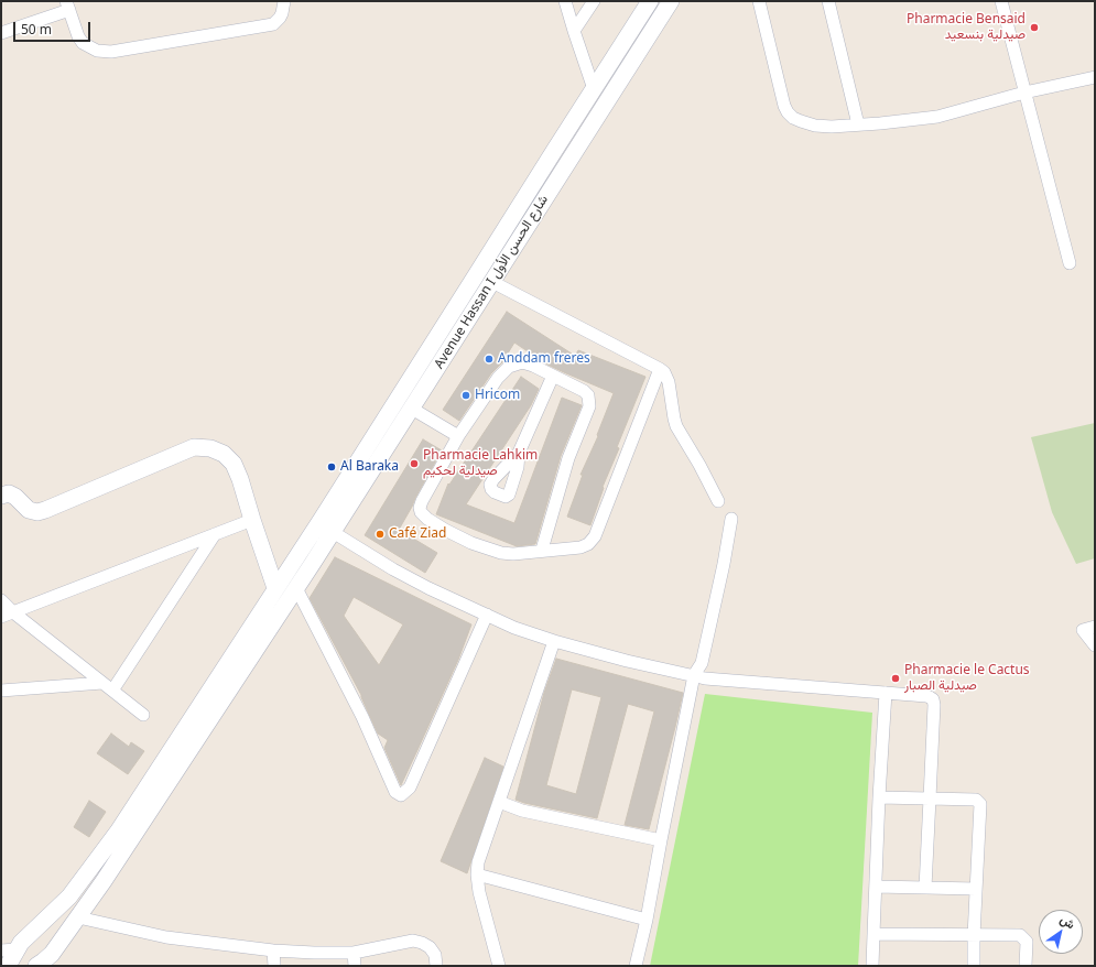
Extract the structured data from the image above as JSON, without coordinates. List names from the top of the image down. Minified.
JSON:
{"streets":{"main road":["Avenue Hassan I شارع الحسن الأول"]},"places":["Pharmacie Bensaid صيدلية بنسعيد","Anddam freres","Hricom","Pharmacie Lahkim صيدلية لحكيم","Al Baraka","Café Ziad","Pharmacie le Cactus صيدلية الصبار"],"scale_bar":"50 m","north":"top right"}
